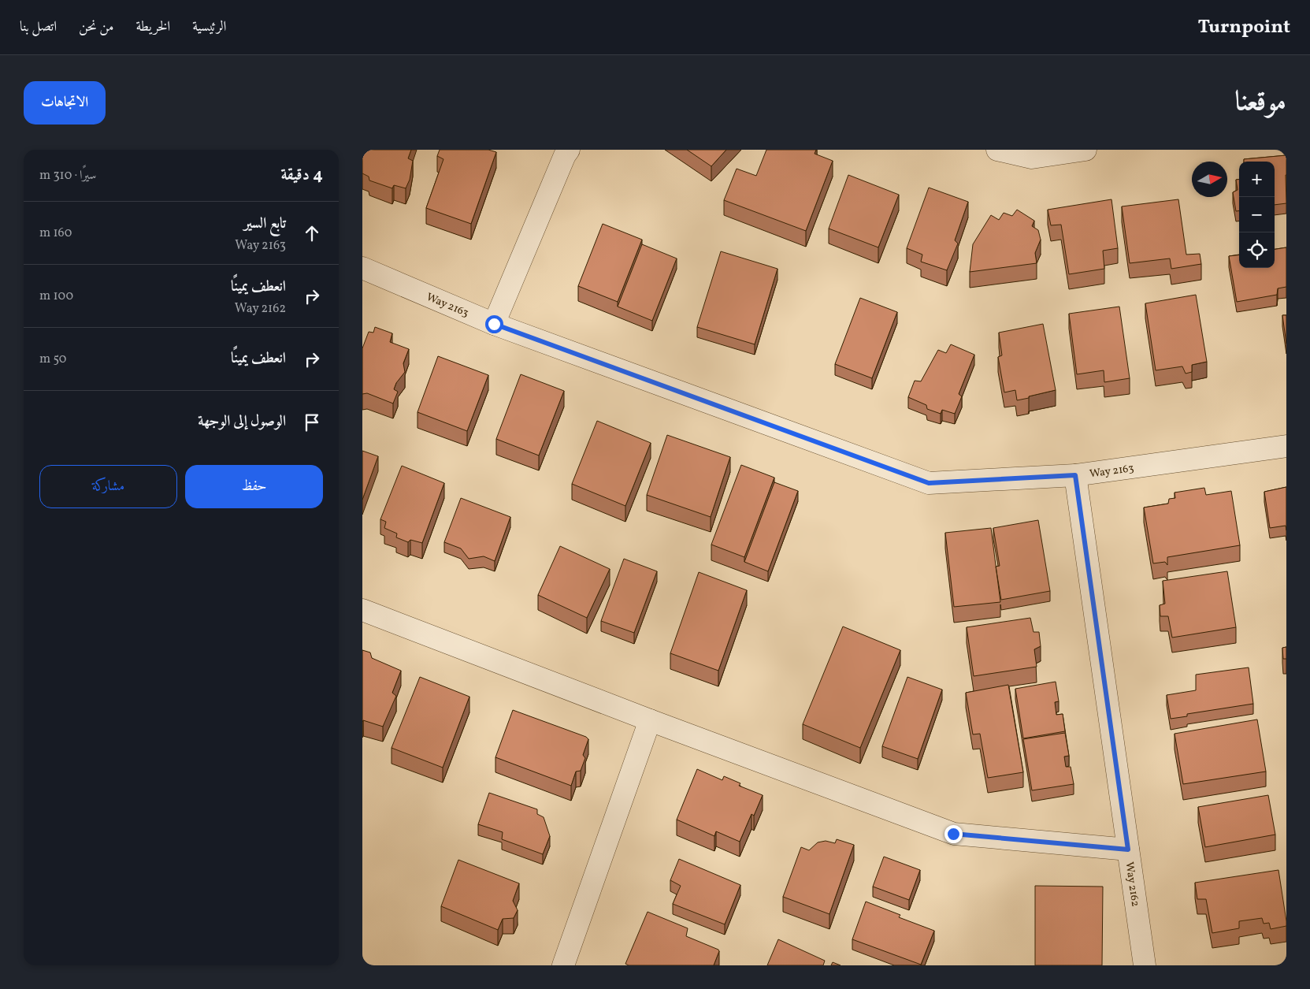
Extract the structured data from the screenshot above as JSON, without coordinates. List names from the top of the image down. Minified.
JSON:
{"streets":{"street":["Way 2163","Way 2162"]},"crossings":[["Way 2163","Way 2162"]],"north":"right","page":{"header":"Turnpoint","nav":["الرئيسية","الخريطة","من نحن","اتصل بنا"],"title":"موقعنا","buttons":["الاتجاهات",["حفظ","مشاركة"]],"heading":["4 دقيقة","سيرًا · 310 m"],"map_buttons":["+","−"],"list":[["تابع السير","Way 2163","160 m"],["انعطف يمينًا","Way 2162","100 m"],["انعطف يمينًا","50 m"],"الوصول إلى الوجهة"]}}
